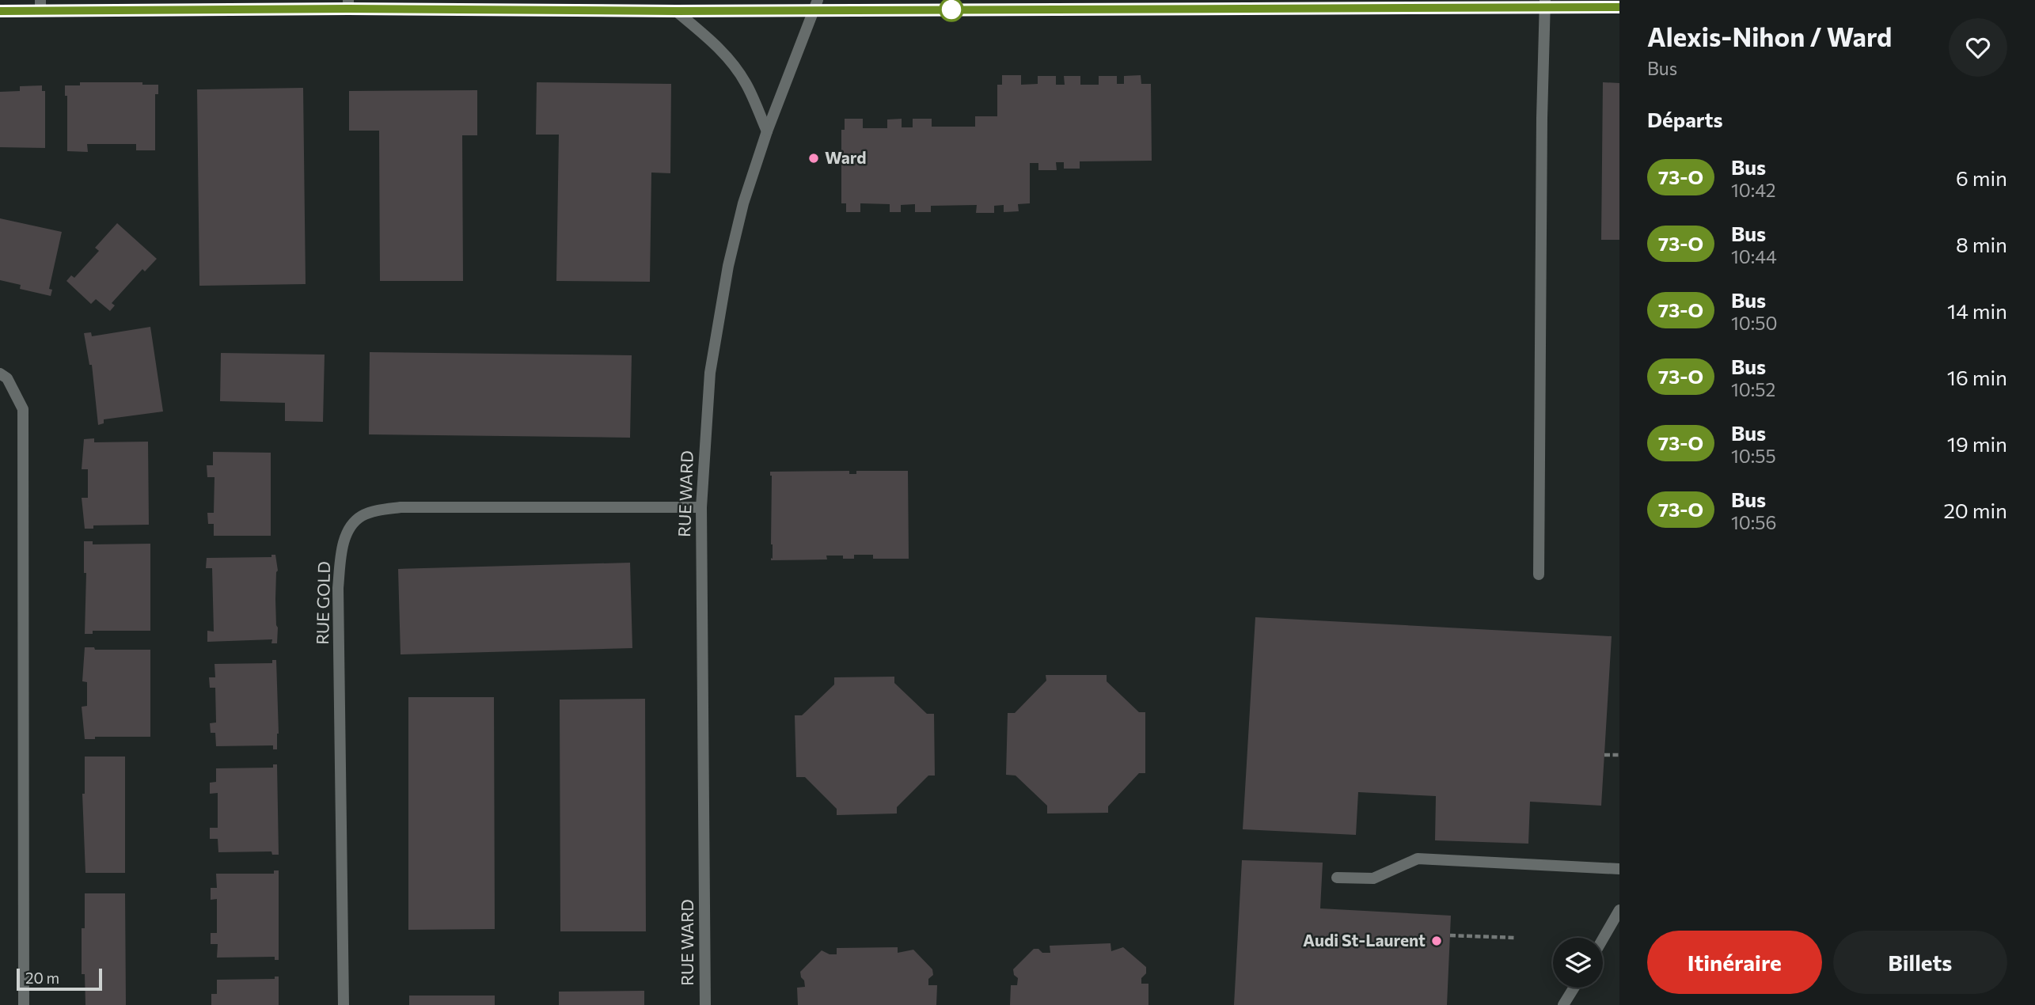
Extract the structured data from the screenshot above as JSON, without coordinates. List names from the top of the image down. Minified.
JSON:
{"streets":{"street":["RUE WARD","RUE GOLD"]},"crossings":[["RUE WARD","RUE GOLD"]],"places":["Ward","Audi St-Laurent"],"lines":["bus line 73-O"],"scale_bar":"20 m","page":{"heading":[["Alexis-Nihon / Ward","Bus"],"Départs"],"list":[{"mark":"73-O","name":"Bus","note":"10:42","value":"6 min"},{"mark":"73-O","name":"Bus","note":"10:44","value":"8 min"},{"mark":"73-O","name":"Bus","note":"10:50","value":"14 min"},{"mark":"73-O","name":"Bus","note":"10:52","value":"16 min"},{"mark":"73-O","name":"Bus","note":"10:55","value":"19 min"},{"mark":"73-O","name":"Bus","note":"10:56","value":"20 min"}],"buttons":["Itinéraire","Billets"],"scale":"20 m"}}
